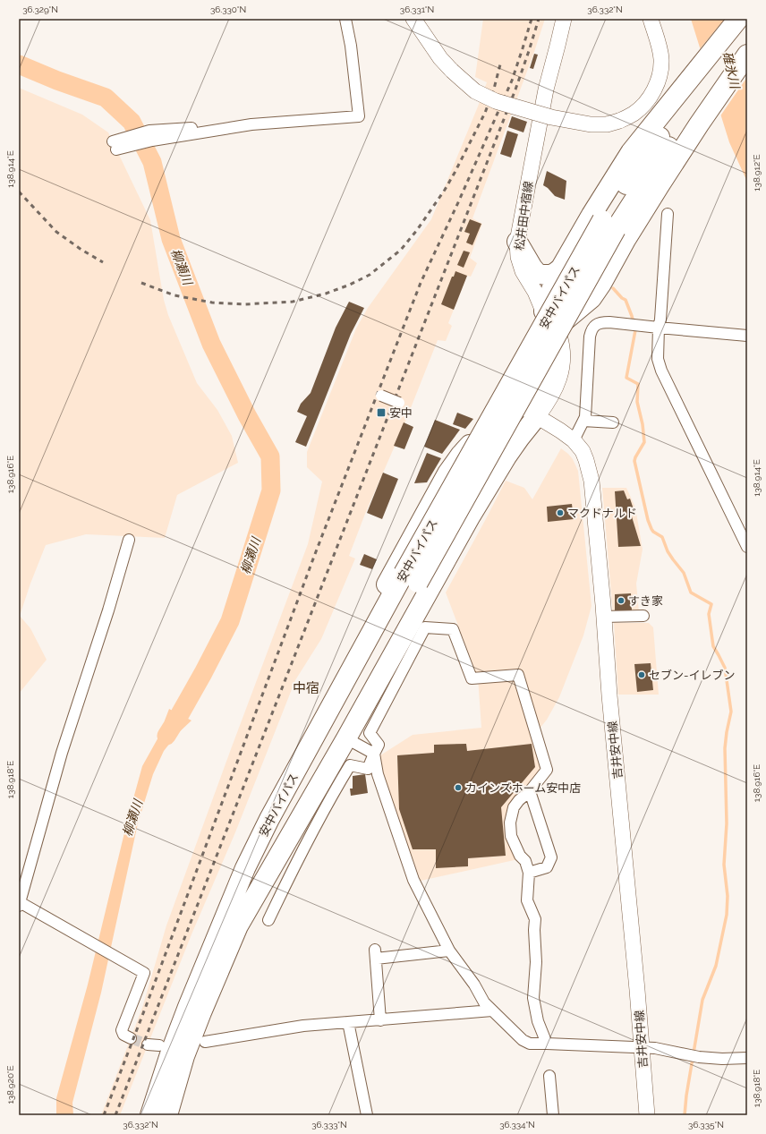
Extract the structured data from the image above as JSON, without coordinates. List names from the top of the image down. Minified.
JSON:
{"streets":{"highway":["安中バイパス"],"main road":["松井田中宿線","吉井安中線"]},"crossings":[["松井田中宿線","吉井安中線"]],"districts":["中宿"],"water":["碓氷川","柳瀬川"],"places":{"transit":["安中"],"other":["マクドナルド","すき家","セブン-イレブン","カインズホーム安中店"]},"coordinates":["36.329°N","36.330°N","36.331°N","36.332°N","138.914°E","138.912°E","138.916°E","138.918°E","138.920°E","36.333°N","36.334°N","36.335°N"]}
